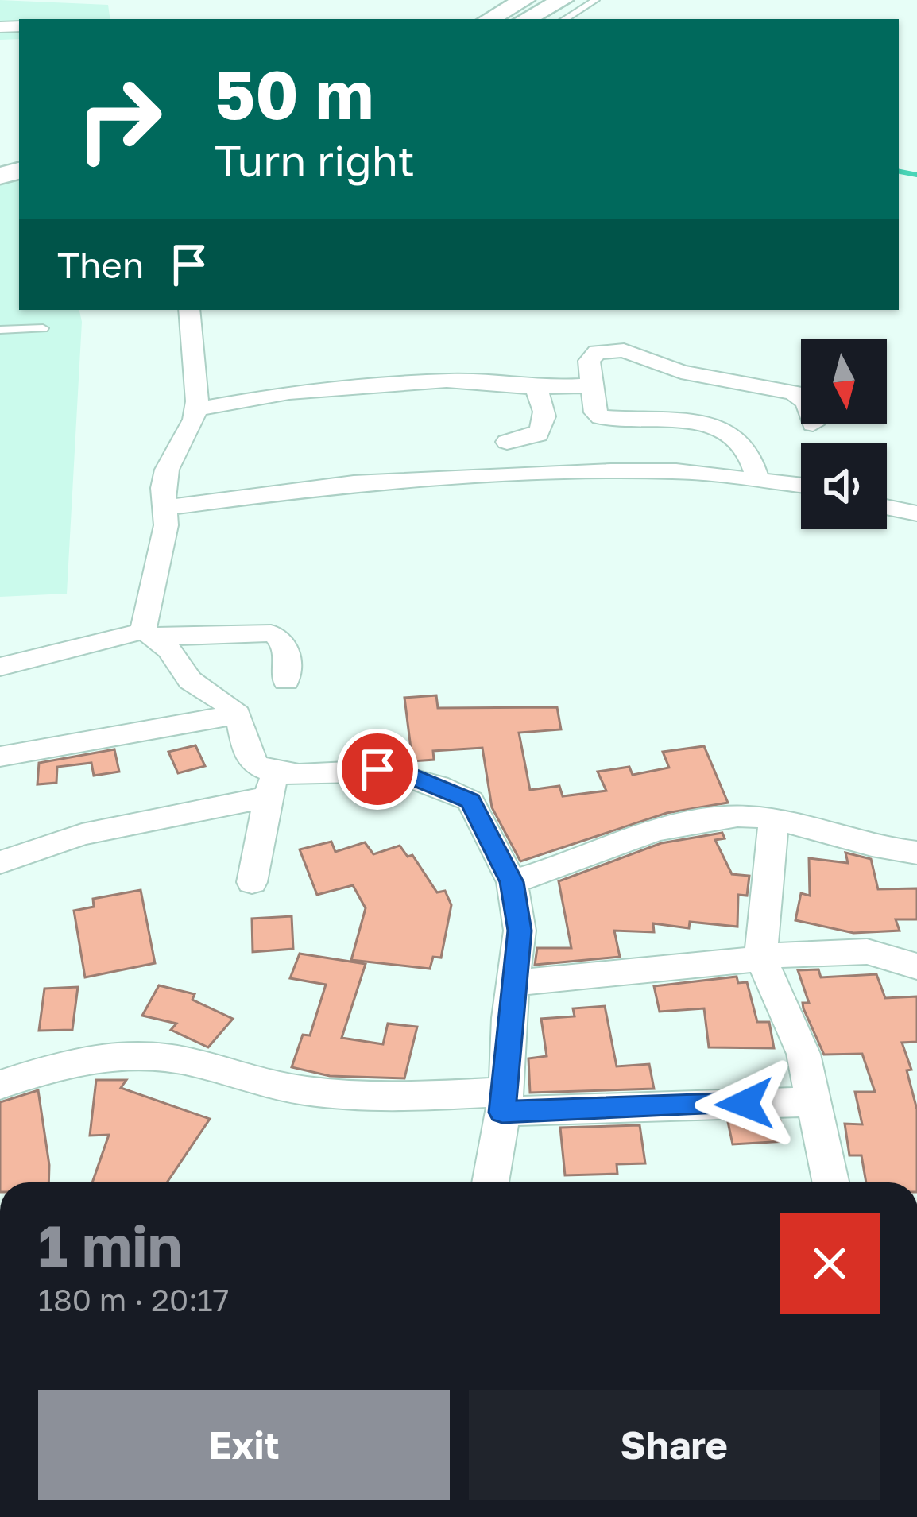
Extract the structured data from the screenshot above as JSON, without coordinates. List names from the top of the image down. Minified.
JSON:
{"north":"bottom","page":{"turn":["50 m","Turn right"],"then":"Then","heading":["1 min","180 m · 20:17"],"buttons":["Exit","Share"]}}
